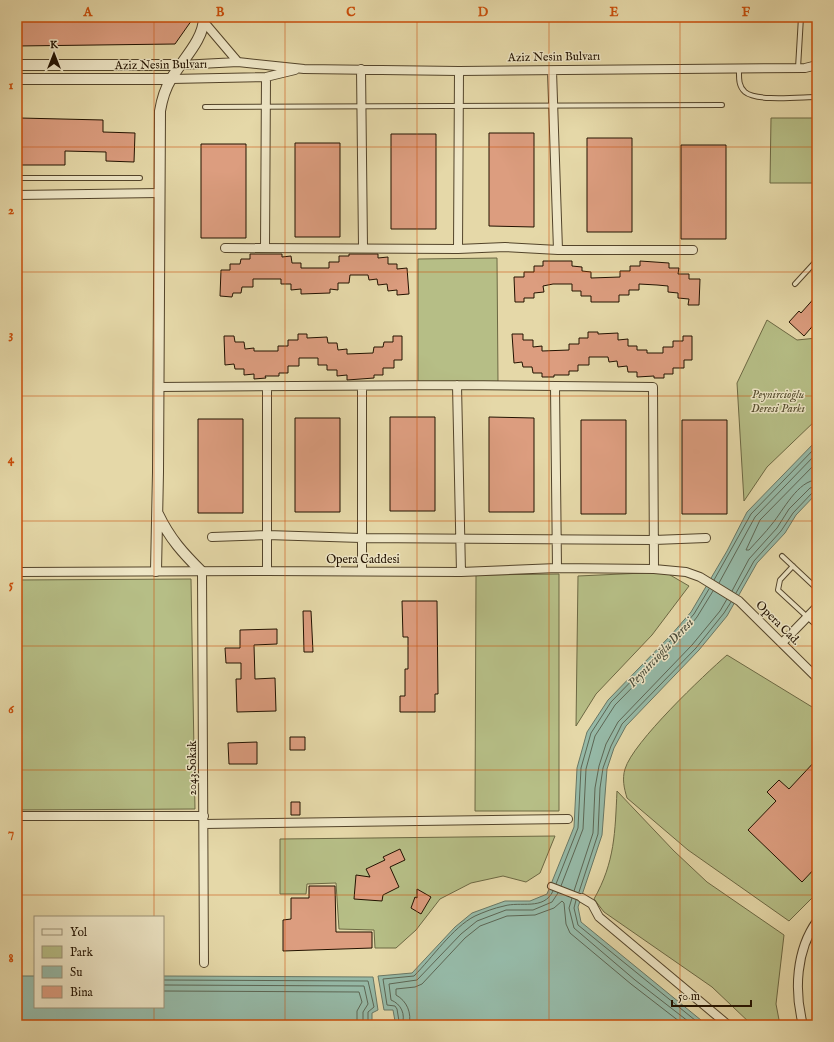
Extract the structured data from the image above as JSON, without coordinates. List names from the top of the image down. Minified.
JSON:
{"streets":{"street":["Aziz Nesin Bulvarı","Opera Caddesi","Opera Cad.","2043.Sokak"]},"crossings":[["Opera Caddesi","Opera Cad."],["Opera Caddesi","2043.Sokak"]],"water":["Peynircioğlu Deresi"],"parks":["Peynircioğlu Deresi Parkı"],"legend":["Yol","Park","Su","Bina"],"scale_bar":"50 m","north":"top","grid":{"columns":["A","B","C","D","E","F"],"rows":["1","2","3","4","5","6","7","8"]}}
